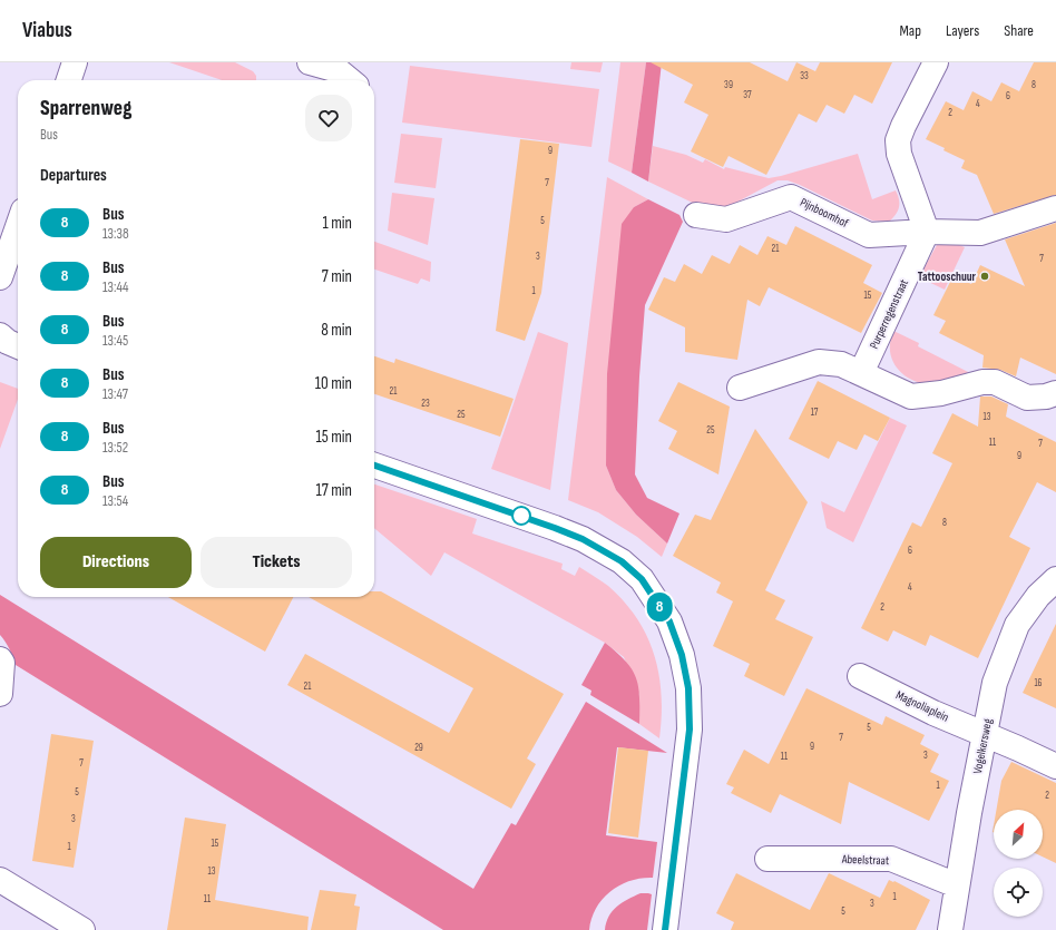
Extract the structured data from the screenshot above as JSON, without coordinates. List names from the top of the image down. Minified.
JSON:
{"streets":{"street":["Pijnboomhof","Purperregenstraat","Magnoliaplein","Vogelkersweg","Abeelstraat"]},"crossings":[["Pijnboomhof","Purperregenstraat"],["Magnoliaplein","Vogelkersweg"],["Vogelkersweg","Abeelstraat"]],"places":["Tattooschuur"],"lines":["bus line 8"],"house_numbers":["33","39","8","37","6","4","2","9","7","5","21","3","7","1","15","21","23","17","25","13","25","11","7","9","8","6","4","2","16","21","5","7","9","29","3","11","7","1","5","2","3","15","1","13","1","11","3","5"],"north":"top right","page":{"header":"Viabus","nav":["Map","Layers","Share"],"on_map":"8","heading":[["Sparrenweg","Bus"],"Departures"],"list":[{"mark":"8","name":"Bus","note":"13:38","value":"1 min"},{"mark":"8","name":"Bus","note":"13:44","value":"7 min"},{"mark":"8","name":"Bus","note":"13:45","value":"8 min"},{"mark":"8","name":"Bus","note":"13:47","value":"10 min"},{"mark":"8","name":"Bus","note":"13:52","value":"15 min"},{"mark":"8","name":"Bus","note":"13:54","value":"17 min"}],"buttons":["Directions","Tickets"]}}
